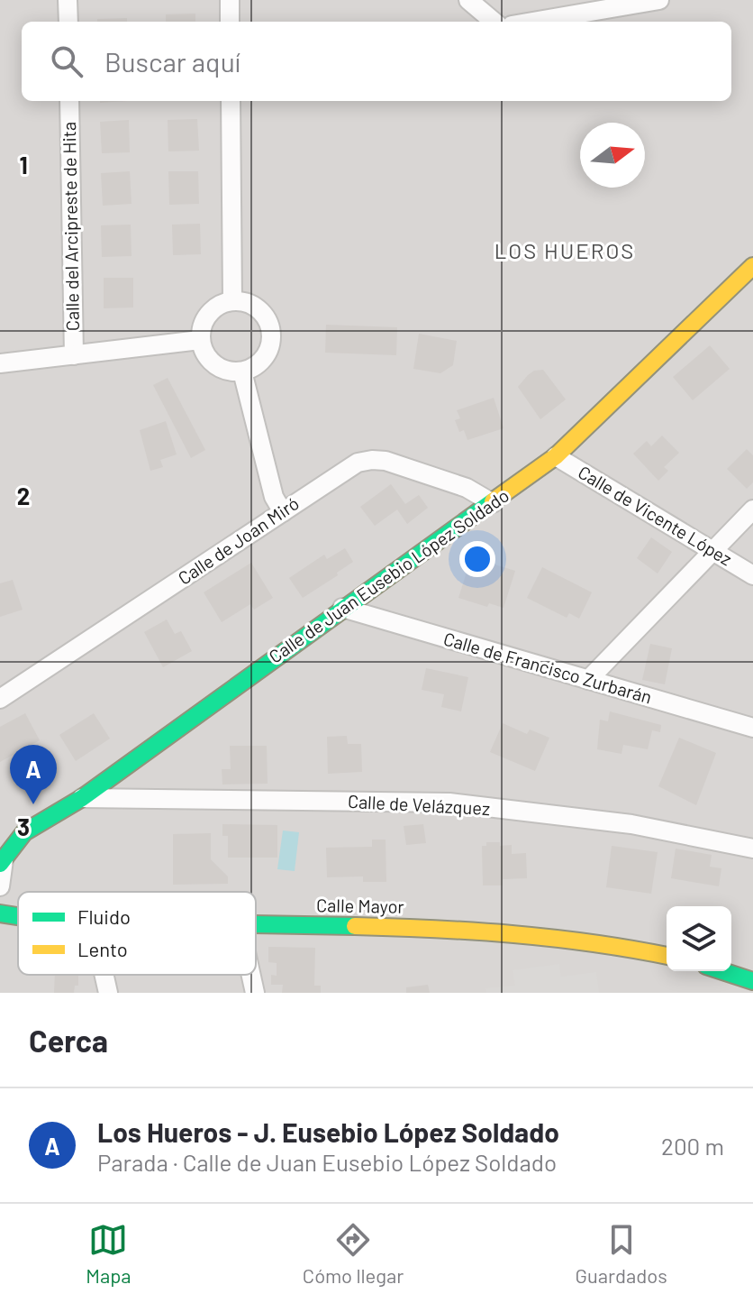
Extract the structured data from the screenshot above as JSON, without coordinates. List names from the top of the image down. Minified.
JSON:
{"streets":{"street":["Calle del Arcipreste de Hita","Calle de Vicente López","Calle de Joan Miró","Calle de Juan Eusebio López Soldado","Calle de Francisco Zurbarán","Calle de Velázquez","Calle Mayor"]},"crossings":[["Calle de Vicente López","Calle de Juan Eusebio López Soldado"],["Calle de Joan Miró","Calle de Juan Eusebio López Soldado"],["Calle de Juan Eusebio López Soldado","Calle de Francisco Zurbarán"],["Calle de Juan Eusebio López Soldado","Calle de Velázquez"]],"districts":["LOS HUEROS"],"legend":["Fluido","Lento"],"north":"right","page":{"search":"Buscar aquí","pins":"A","heading":"Cerca","list":[{"mark":"A","name":"Los Hueros - J. Eusebio López Soldado","note":"Parada · Calle de Juan Eusebio López Soldado","value":"200 m"}],"nav":["Mapa","Cómo llegar","Guardados"]},"grid":{"rows":["1","2","3"]}}
